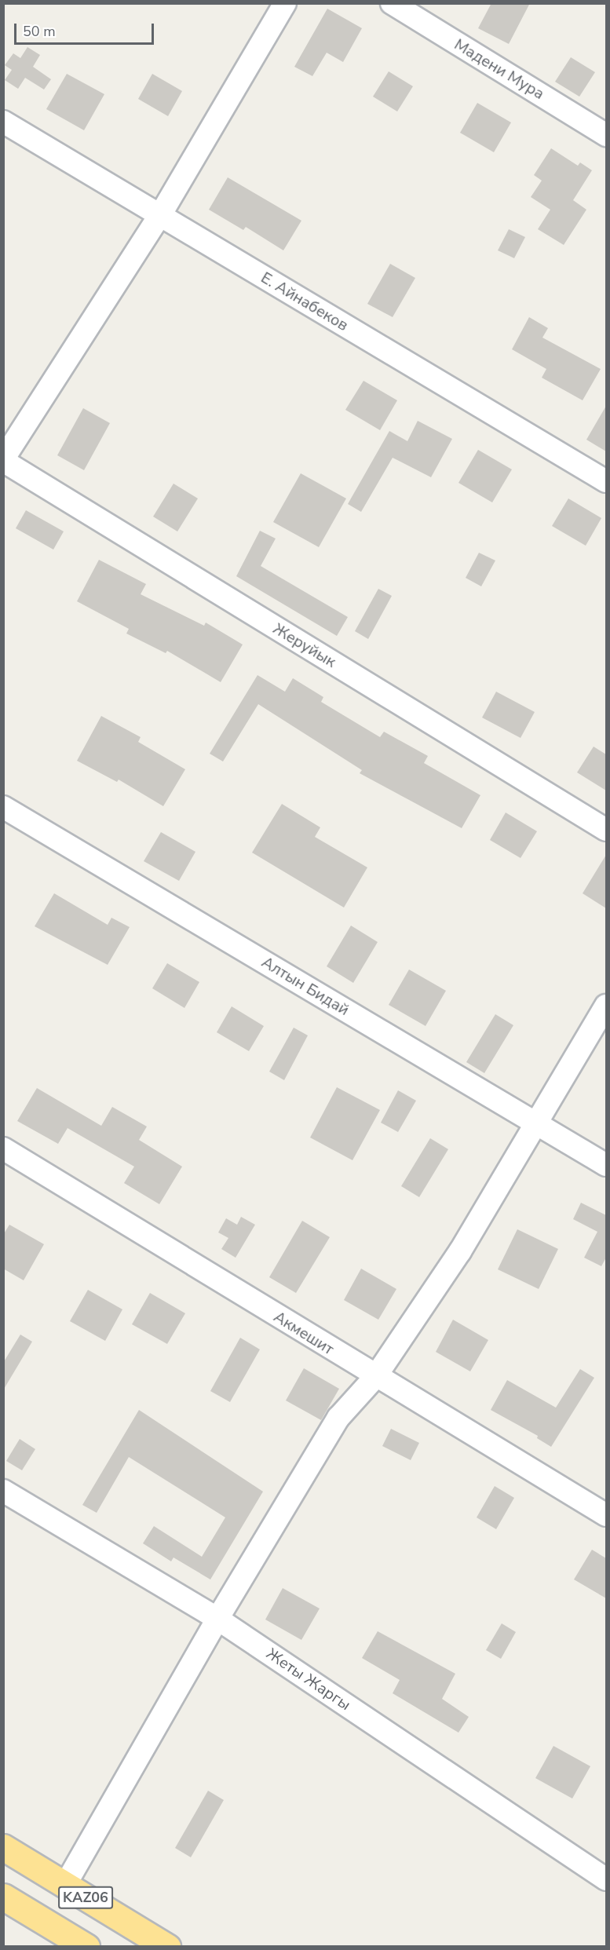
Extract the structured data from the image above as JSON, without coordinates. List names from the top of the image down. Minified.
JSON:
{"streets":{"highway":["KАZ06"],"street":["Мадени Мура","Е. Айнабеков","Жеруйык","Алтын Бидай","Акмешит","Жеты Жаргы"]},"scale_bar":"50 m"}
